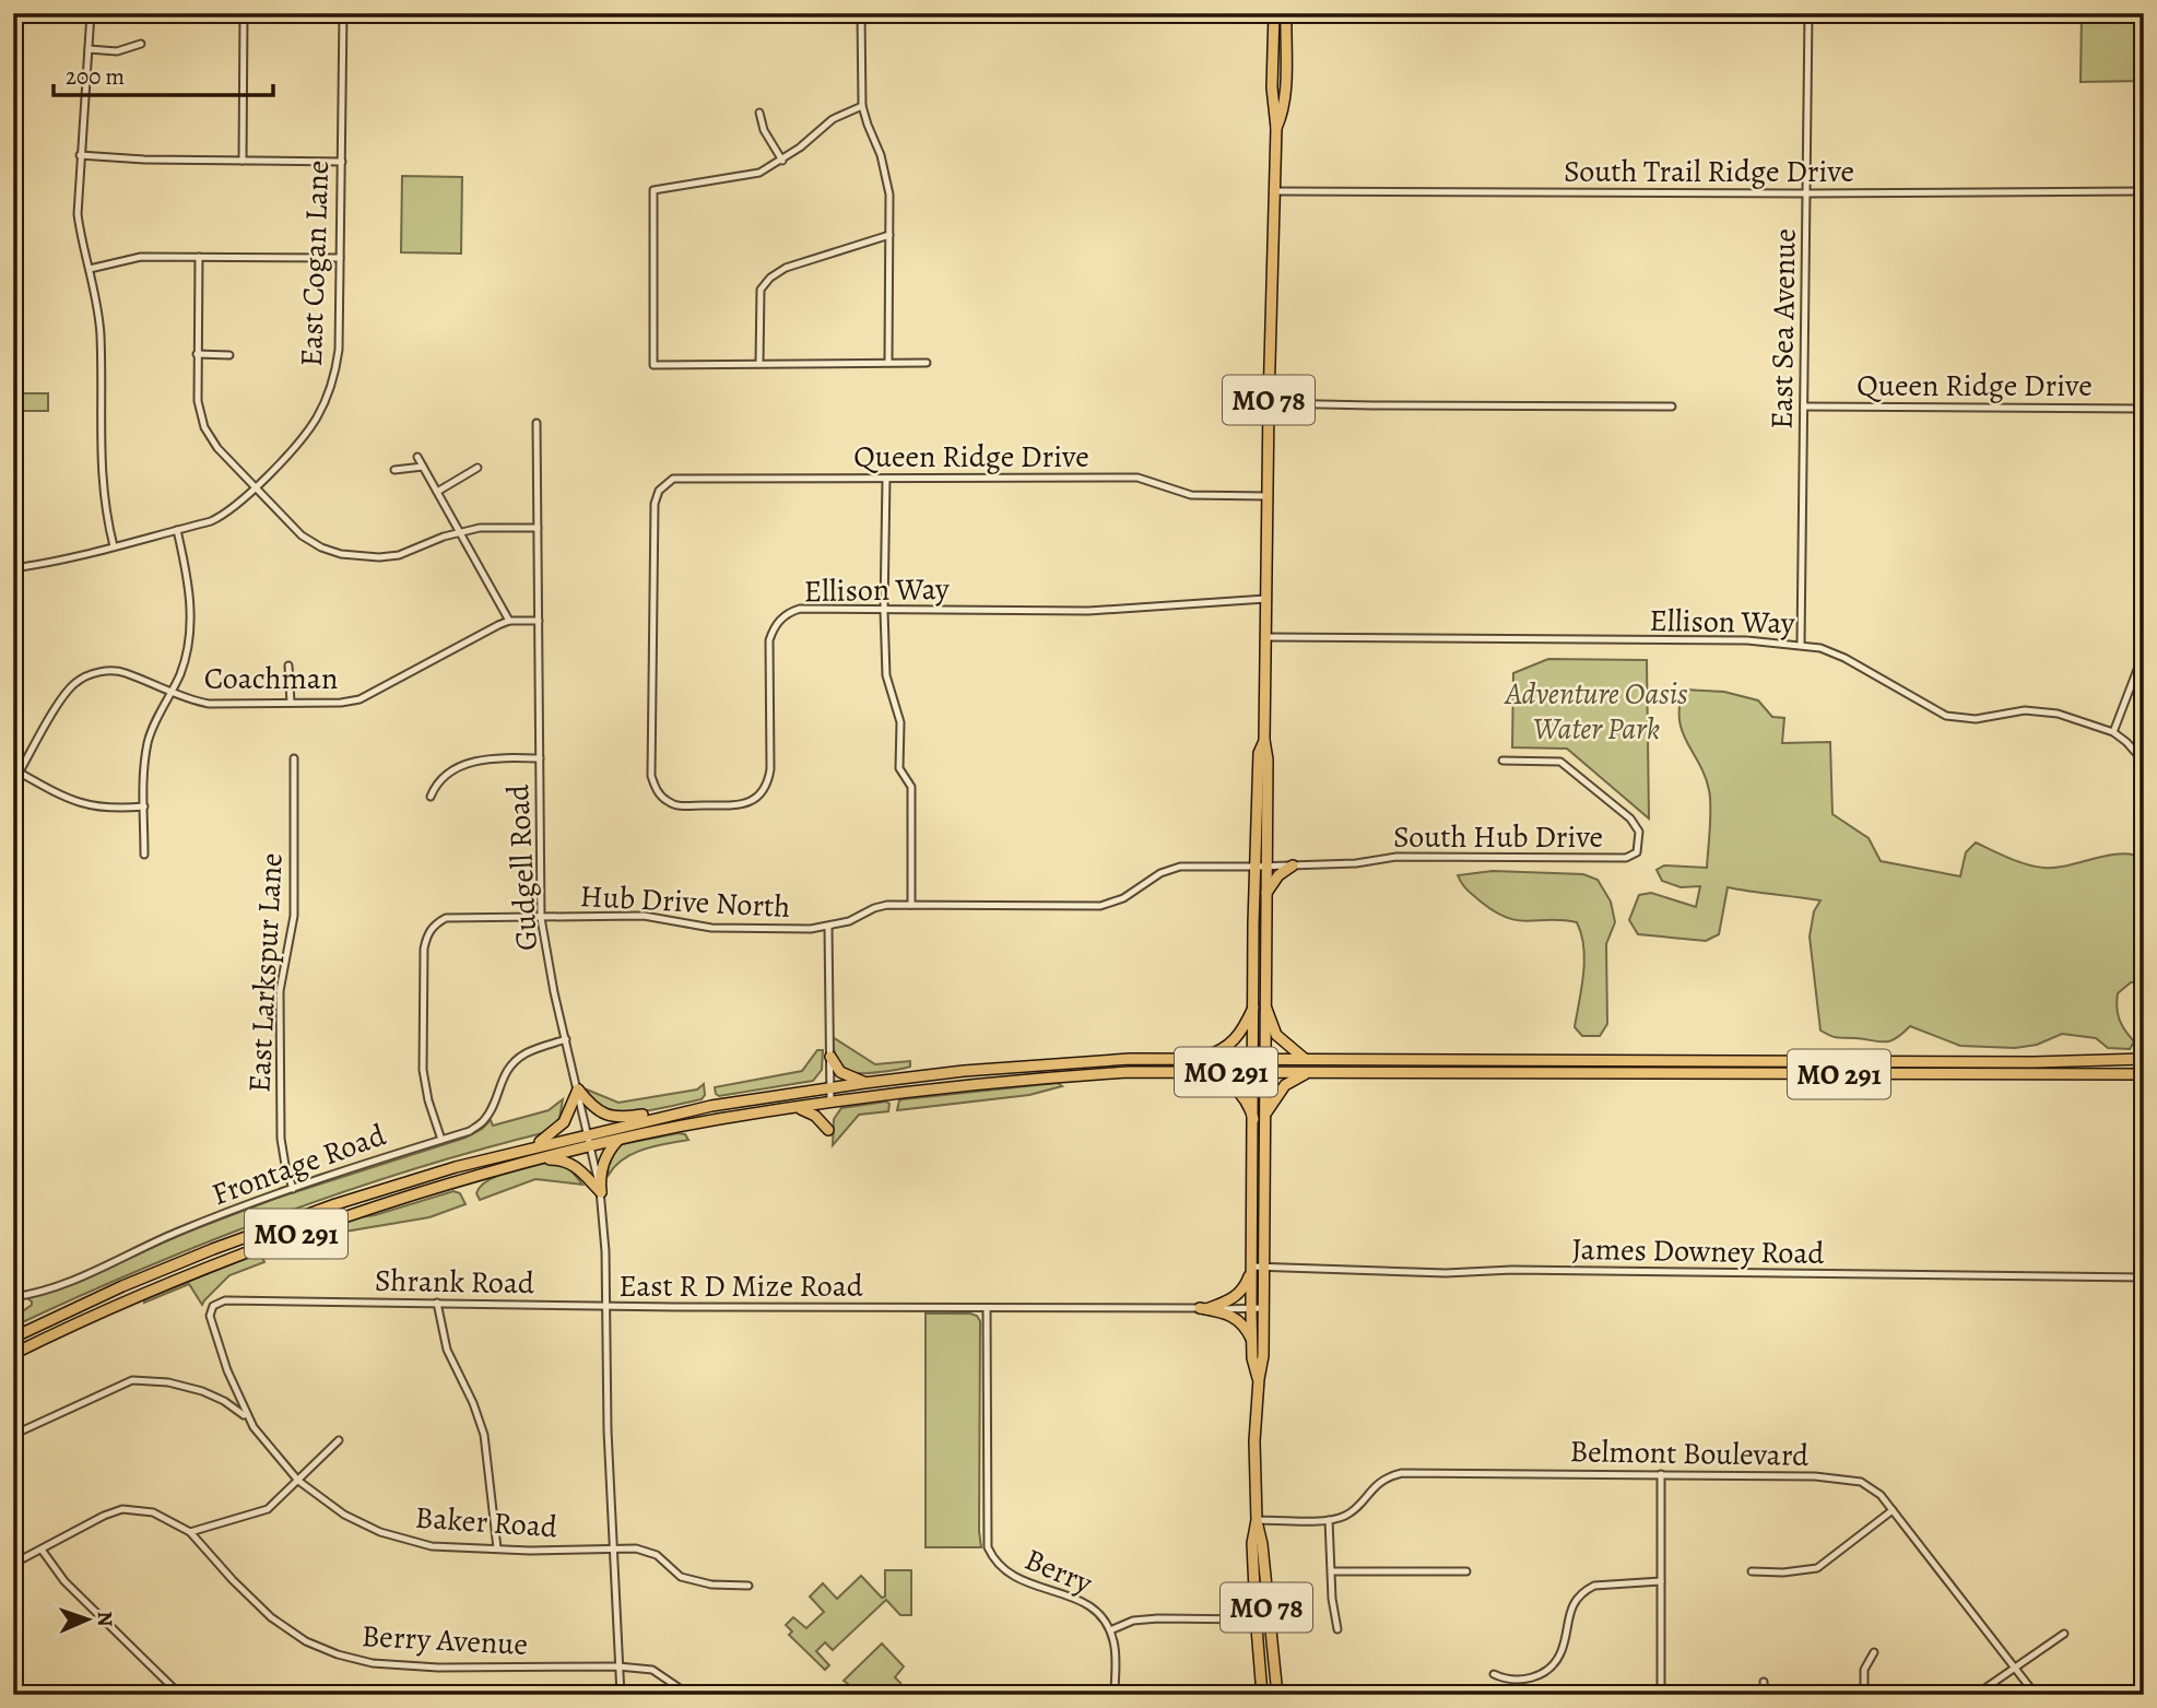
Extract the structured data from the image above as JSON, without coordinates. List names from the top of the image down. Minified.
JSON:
{"streets":{"main road":["MO 78","MO 291"],"street":["South Trail Ridge Drive","East Cogan Lane","East Sea Avenue","Queen Ridge Drive","Ellison Way","Coachman","South Hub Drive","Gudgell Road","Hub Drive North","East Larkspur Lane","Frontage Road","James Downey Road","Shrank Road","East R D Mize Road","Belmont Boulevard","Baker Road","Berry","Berry Avenue"]},"crossings":[["South Trail Ridge Drive","East Sea Avenue"],["South Trail Ridge Drive","MO 78"],["East Sea Avenue","Queen Ridge Drive"],["East Sea Avenue","Ellison Way"],["Queen Ridge Drive","MO 78"],["Queen Ridge Drive","Ellison Way"],["MO 78","Ellison Way"],["MO 78","South Hub Drive"],["MO 78","Hub Drive North"],["MO 78","MO 291"],["MO 78","James Downey Road"],["MO 78","East R D Mize Road"],["MO 78","Belmont Boulevard"],["Coachman","Gudgell Road"],["South Hub Drive","Hub Drive North"],["Gudgell Road","Hub Drive North"],["Gudgell Road","MO 291"],["Gudgell Road","Frontage Road"],["Gudgell Road","Shrank Road"],["Gudgell Road","East R D Mize Road"],["East Larkspur Lane","Frontage Road"],["Shrank Road","East R D Mize Road"],["Shrank Road","Baker Road"],["East R D Mize Road","Baker Road"],["East R D Mize Road","Berry"],["East R D Mize Road","Berry Avenue"]],"parks":["Adventure Oasis Water Park"],"scale_bar":"200 m","north":"right"}
